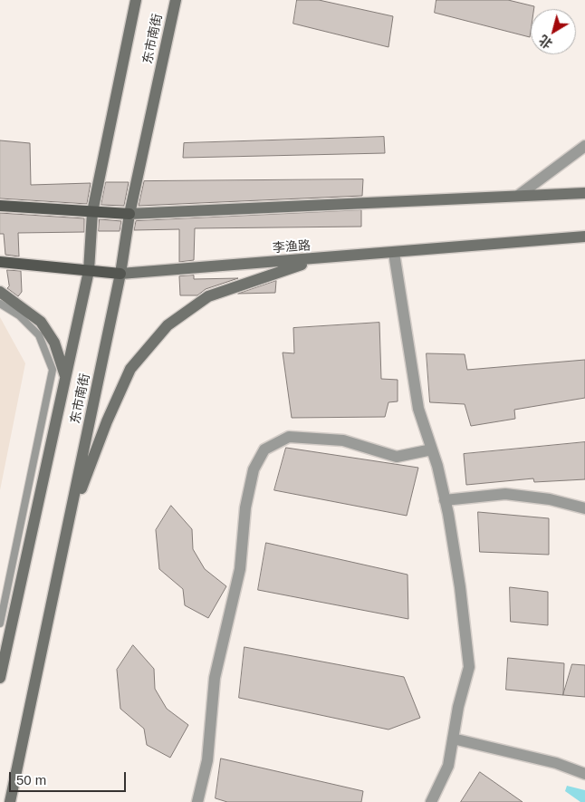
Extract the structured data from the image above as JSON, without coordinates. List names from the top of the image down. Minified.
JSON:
{"streets":{"main road":["东市南街","李渔路"]},"crossings":[["东市南街","李渔路"]],"scale_bar":"50 m","north":"bottom left"}
